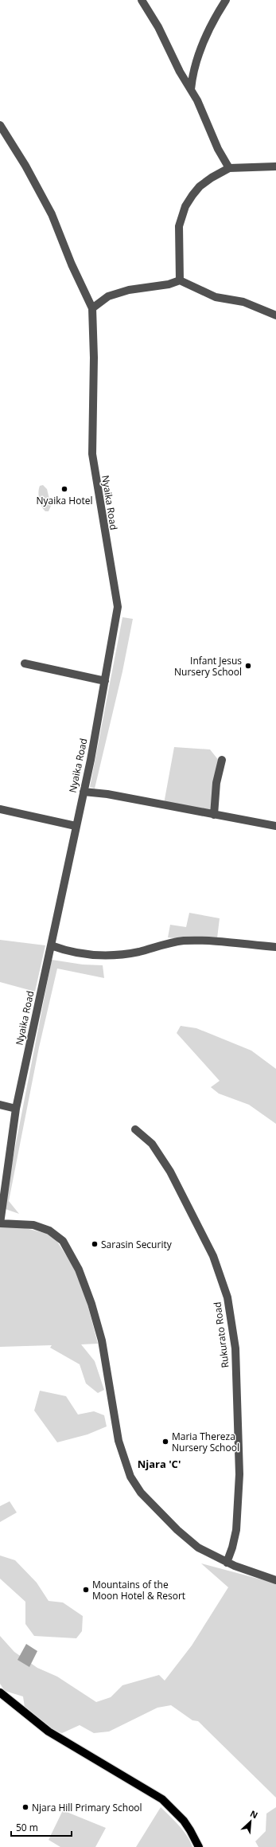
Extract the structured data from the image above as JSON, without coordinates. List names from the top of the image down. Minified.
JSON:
{"streets":{"street":["Nyaika Road","Rukurato Road"]},"districts":["Njara 'C'"],"places":["Nyaika Hotel","Infant Jesus Nursery School","Sarasin Security","Maria Thereza Nursery School","Mountains of the Moon Hotel & Resort","Njara Hill Primary School"],"scale_bar":"50 m","north":"top right"}
